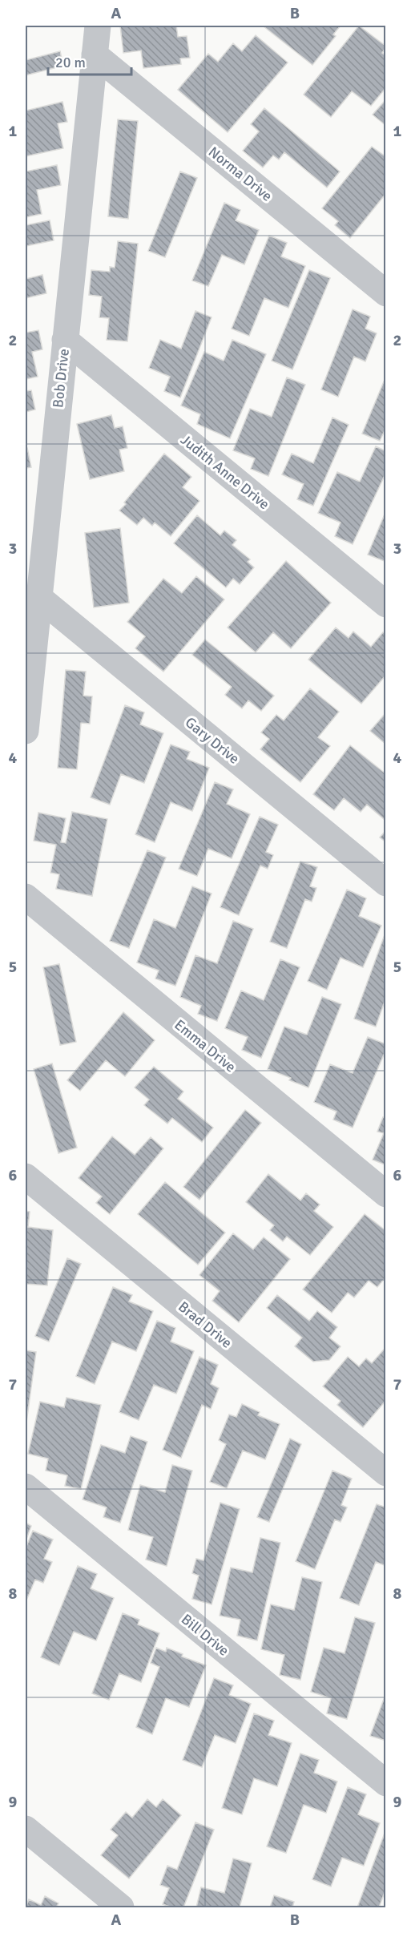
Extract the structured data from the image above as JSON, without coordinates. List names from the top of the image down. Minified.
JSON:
{"streets":{"street":["Norma Drive","Bob Drive","Judith Anne Drive","Gary Drive","Emma Drive","Brad Drive","Bill Drive"]},"crossings":[["Norma Drive","Bob Drive"],["Bob Drive","Judith Anne Drive"],["Bob Drive","Gary Drive"]],"scale_bar":"20 m","grid":{"columns":["A","B"],"rows":["1","2","3","4","5","6","7","8","9"]}}
